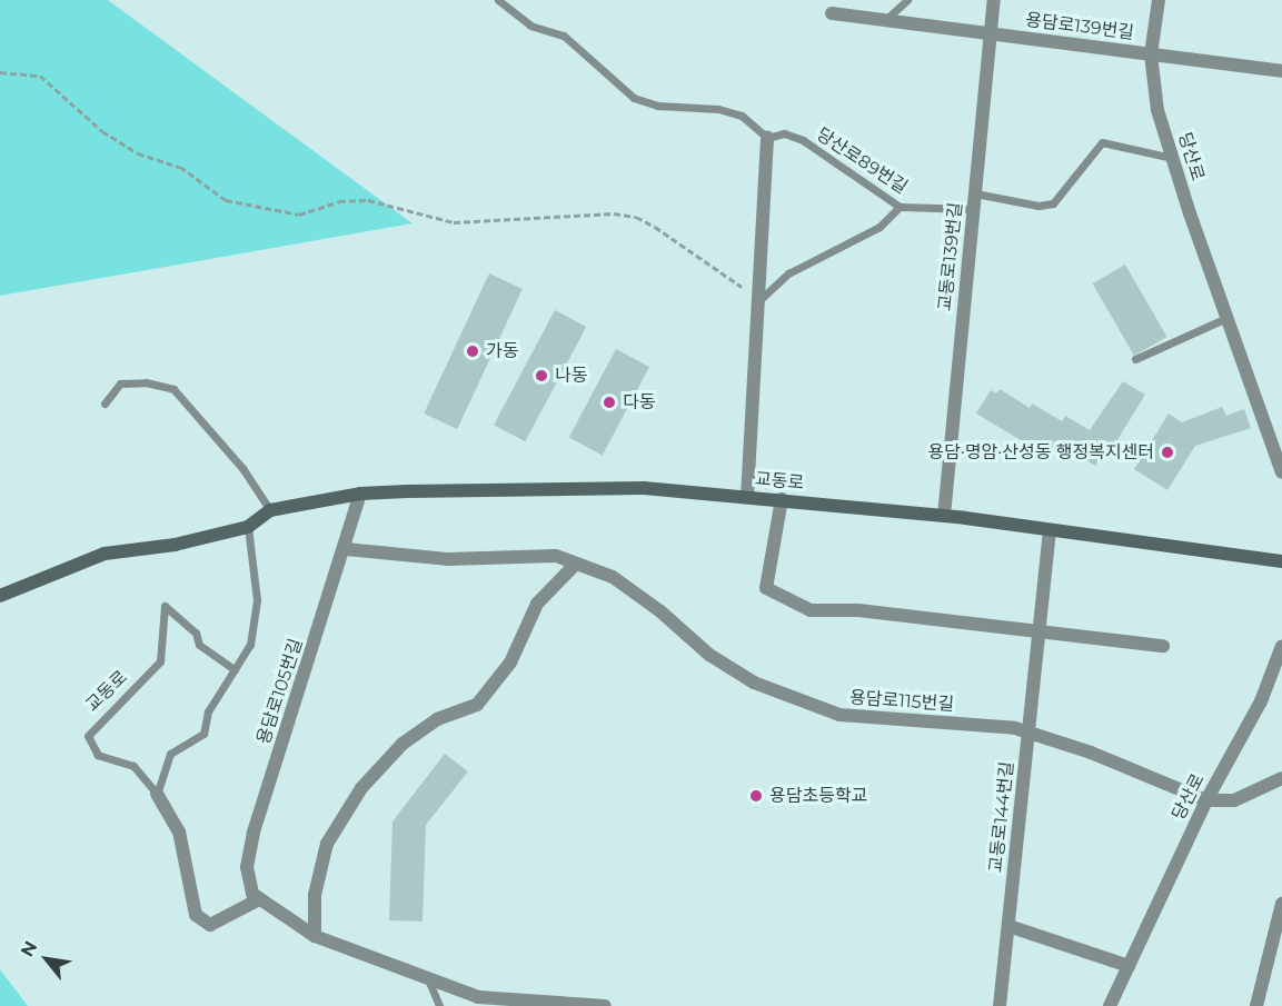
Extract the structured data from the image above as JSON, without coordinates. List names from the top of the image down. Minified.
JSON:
{"streets":{"street":["용담로139번길","당산로","교동로139번길","교동로","용담로105번길","용담로115번길","교동로144번길"],"lane":["당산로89번길"]},"crossings":[["용담로139번길","당산로"],["용담로139번길","교동로139번길"],["당산로","용담로115번길"],["당산로89번길","교동로139번길"],["교동로139번길","교동로"],["교동로","용담로105번길"],["교동로","교동로144번길"],["용담로105번길","용담로115번길"],["용담로115번길","교동로144번길"]],"places":["가동","나동","다동","용담·명암·산성동 행정복지센터","용담초등학교"],"north":"top left"}
